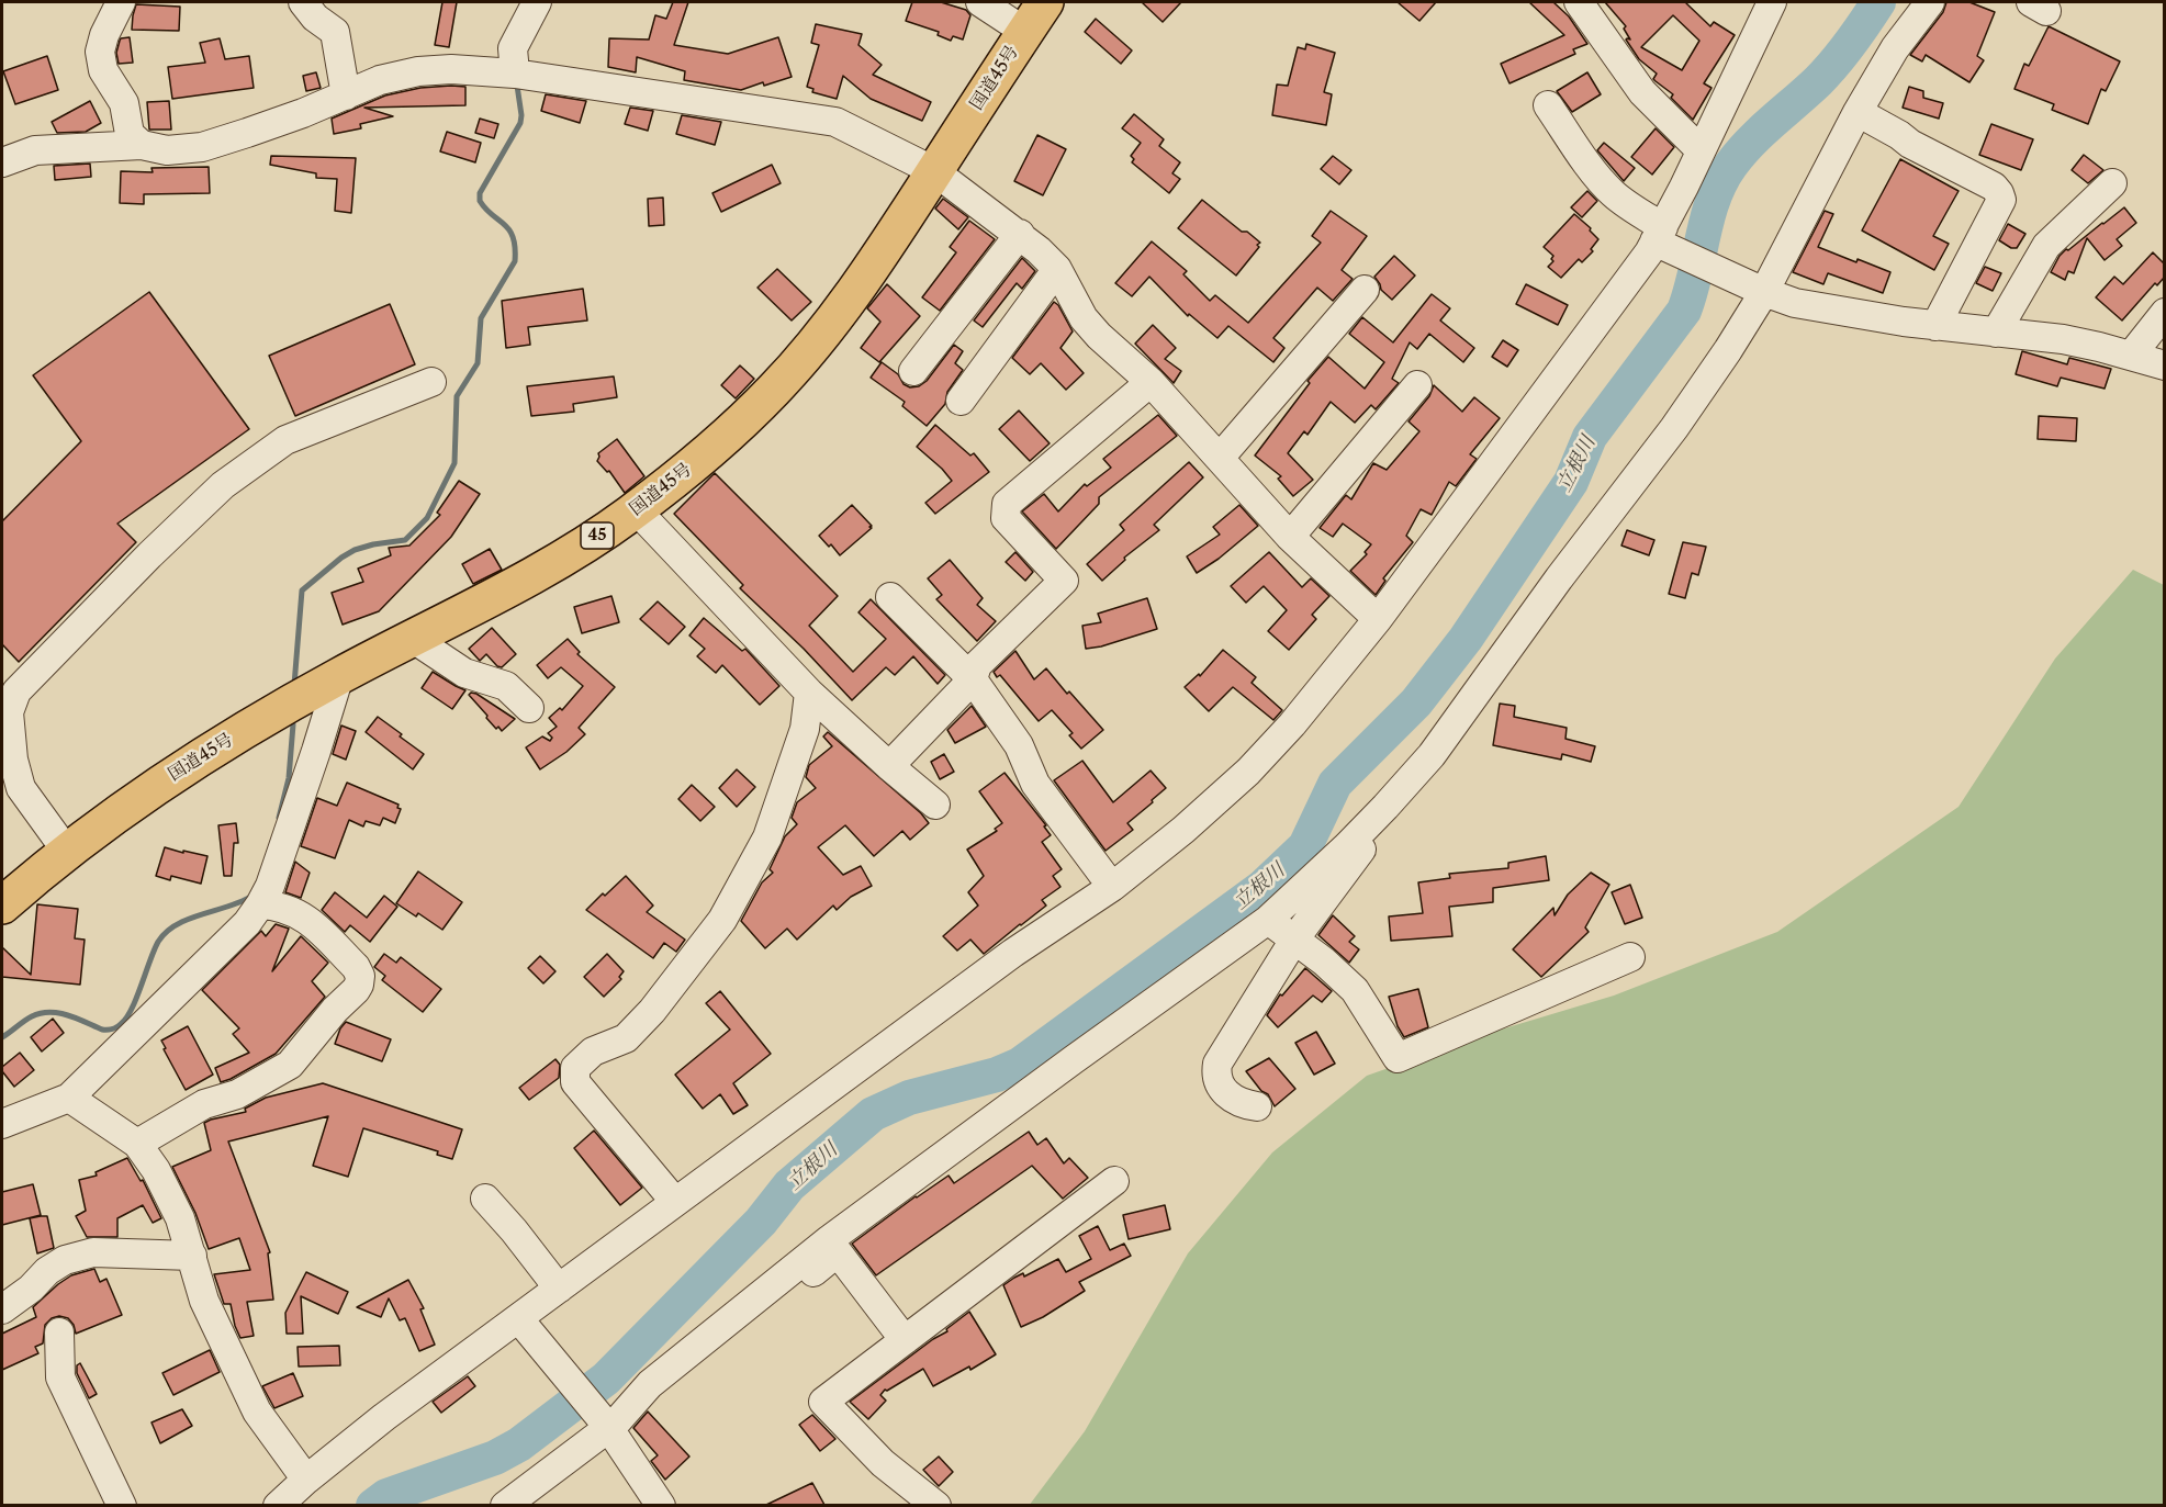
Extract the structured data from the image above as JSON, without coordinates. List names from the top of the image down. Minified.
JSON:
{"streets":{"highway":["国道45号","45"]},"water":["立根川"]}
